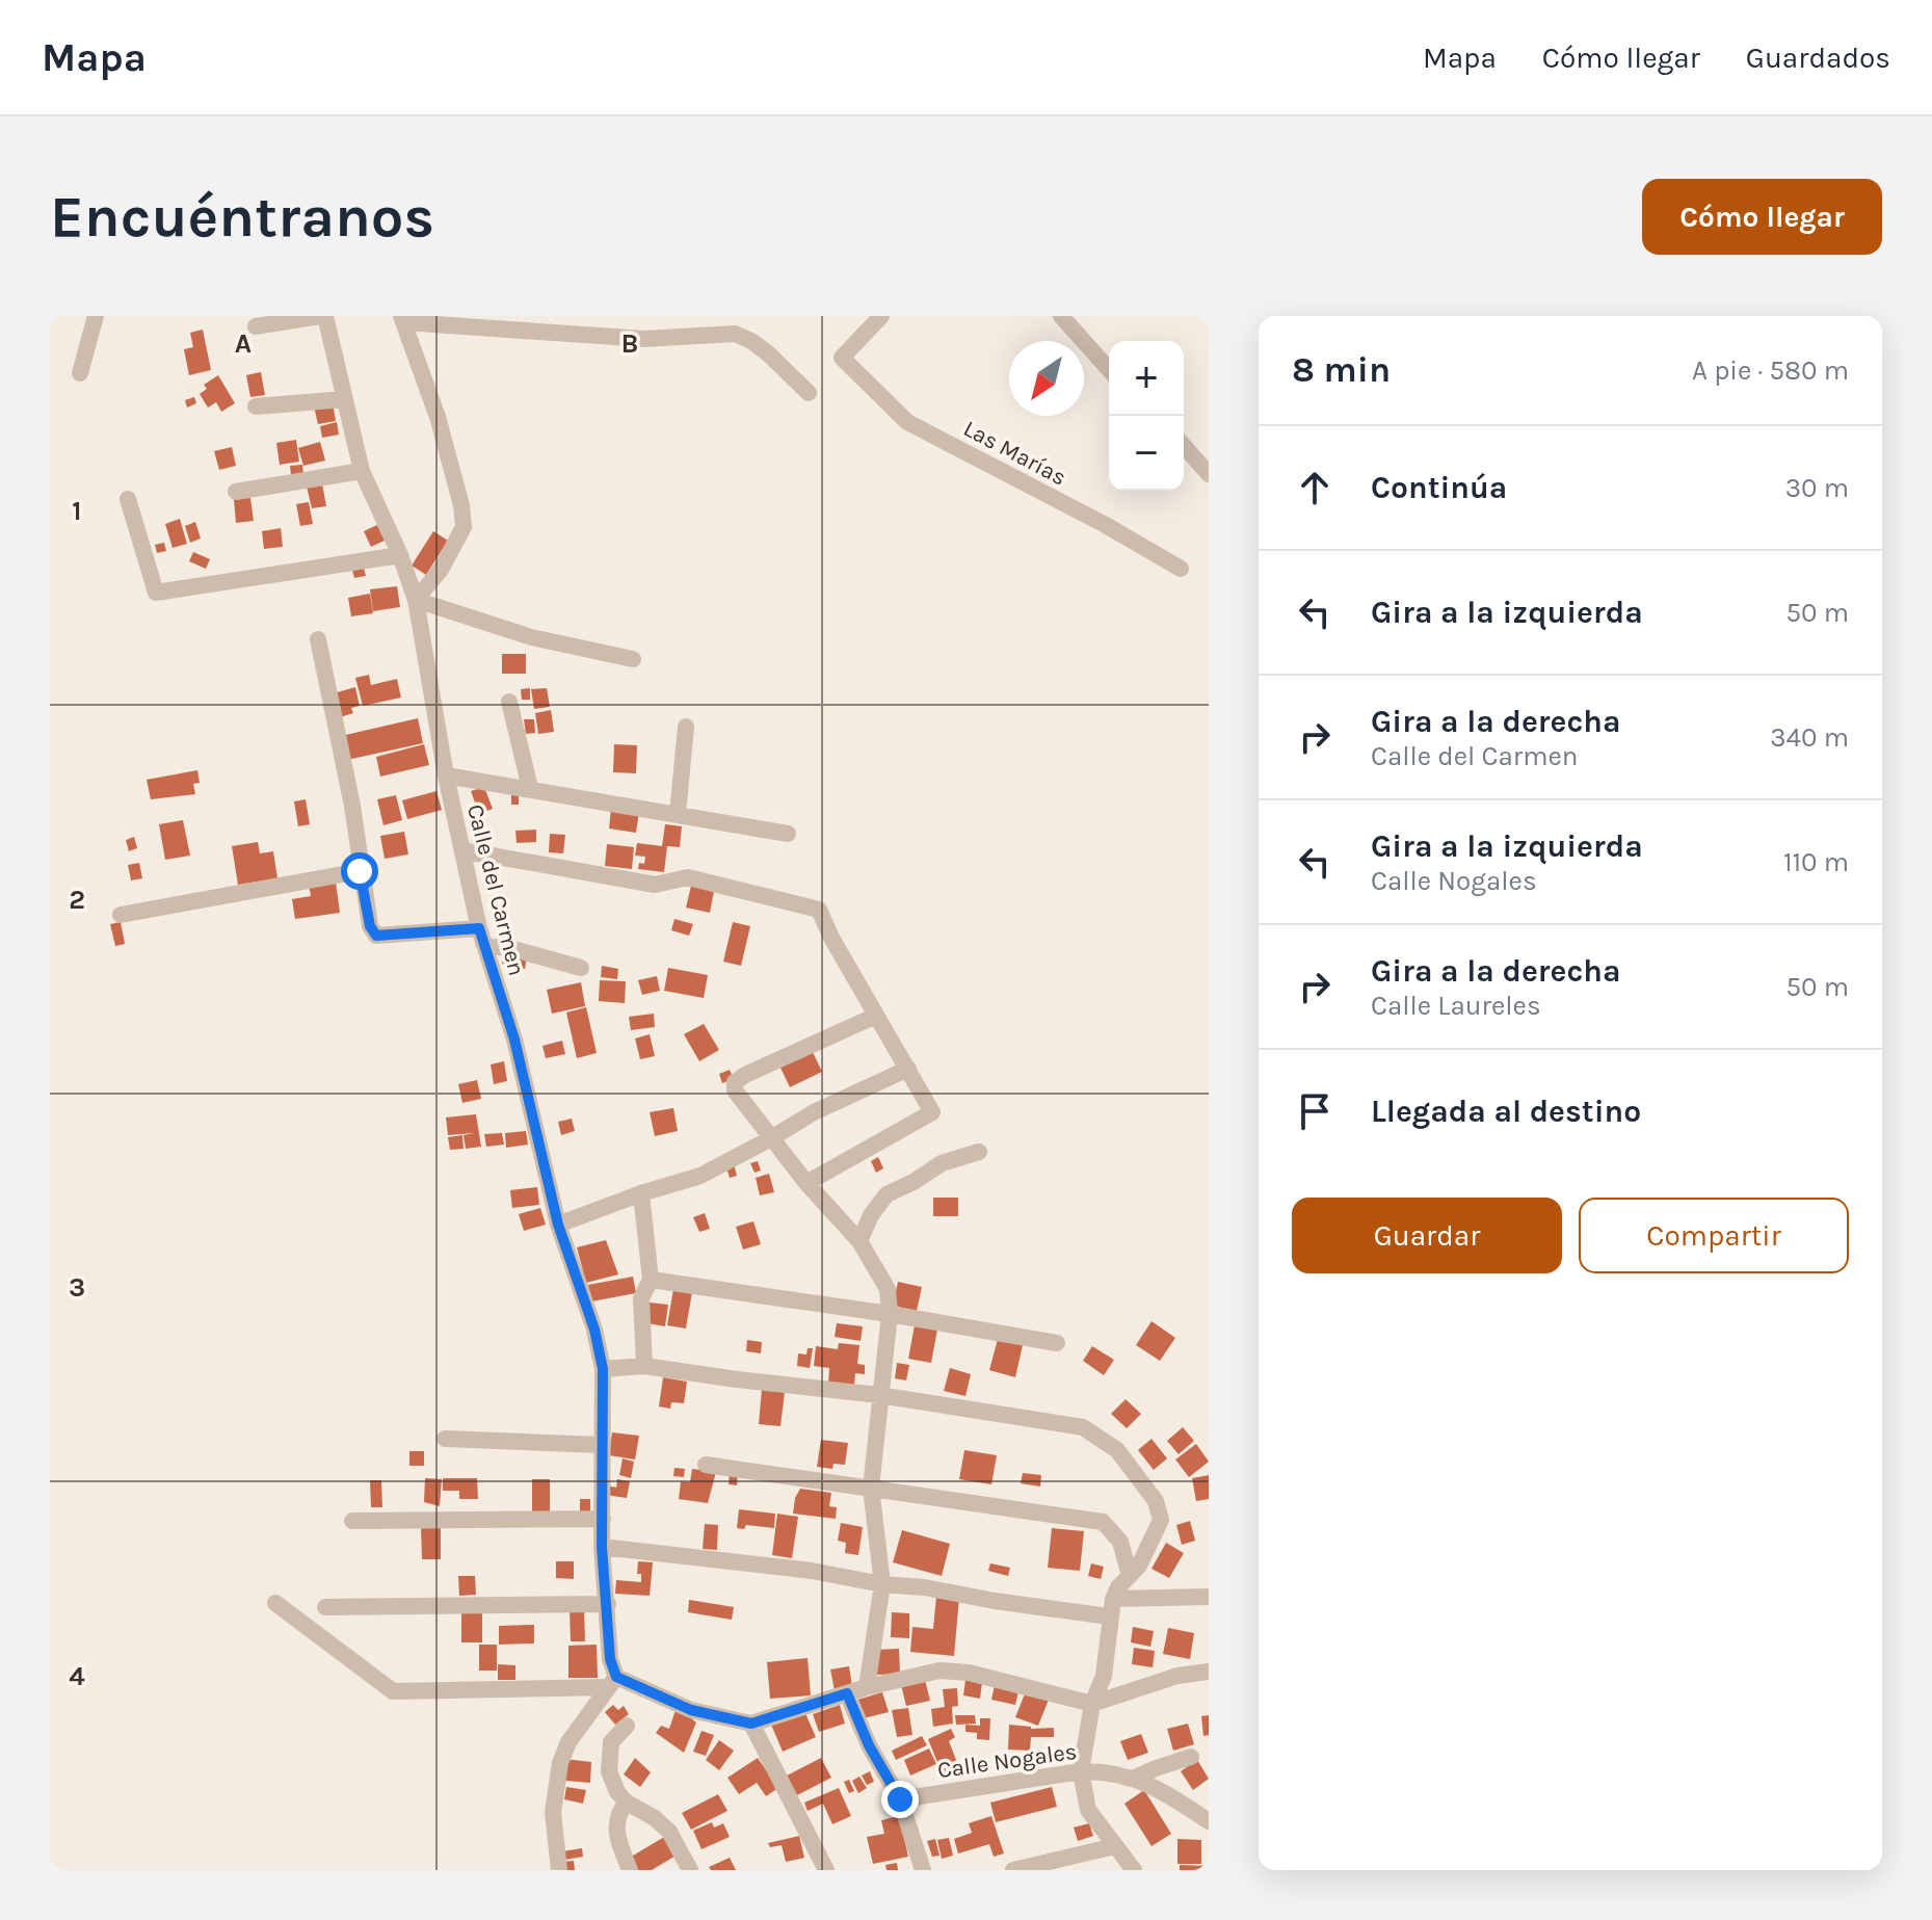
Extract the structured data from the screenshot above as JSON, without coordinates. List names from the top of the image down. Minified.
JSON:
{"streets":{"street":["Las Marías","Calle del Carmen","Calle Nogales"]},"north":"bottom left","page":{"header":"Mapa","nav":["Mapa","Cómo llegar","Guardados"],"buttons":["Cómo llegar",["Guardar","Compartir"]],"title":"Encuéntranos","heading":["8 min","A pie · 580 m"],"map_buttons":["+","−"],"list":[["Continúa","30 m"],["Gira a la izquierda","50 m"],["Gira a la derecha","Calle del Carmen","340 m"],["Gira a la izquierda","Calle Nogales","110 m"],["Gira a la derecha","Calle Laureles","50 m"],"Llegada al destino"]},"grid":{"columns":["A","B"],"rows":["1","2","3","4"]}}
